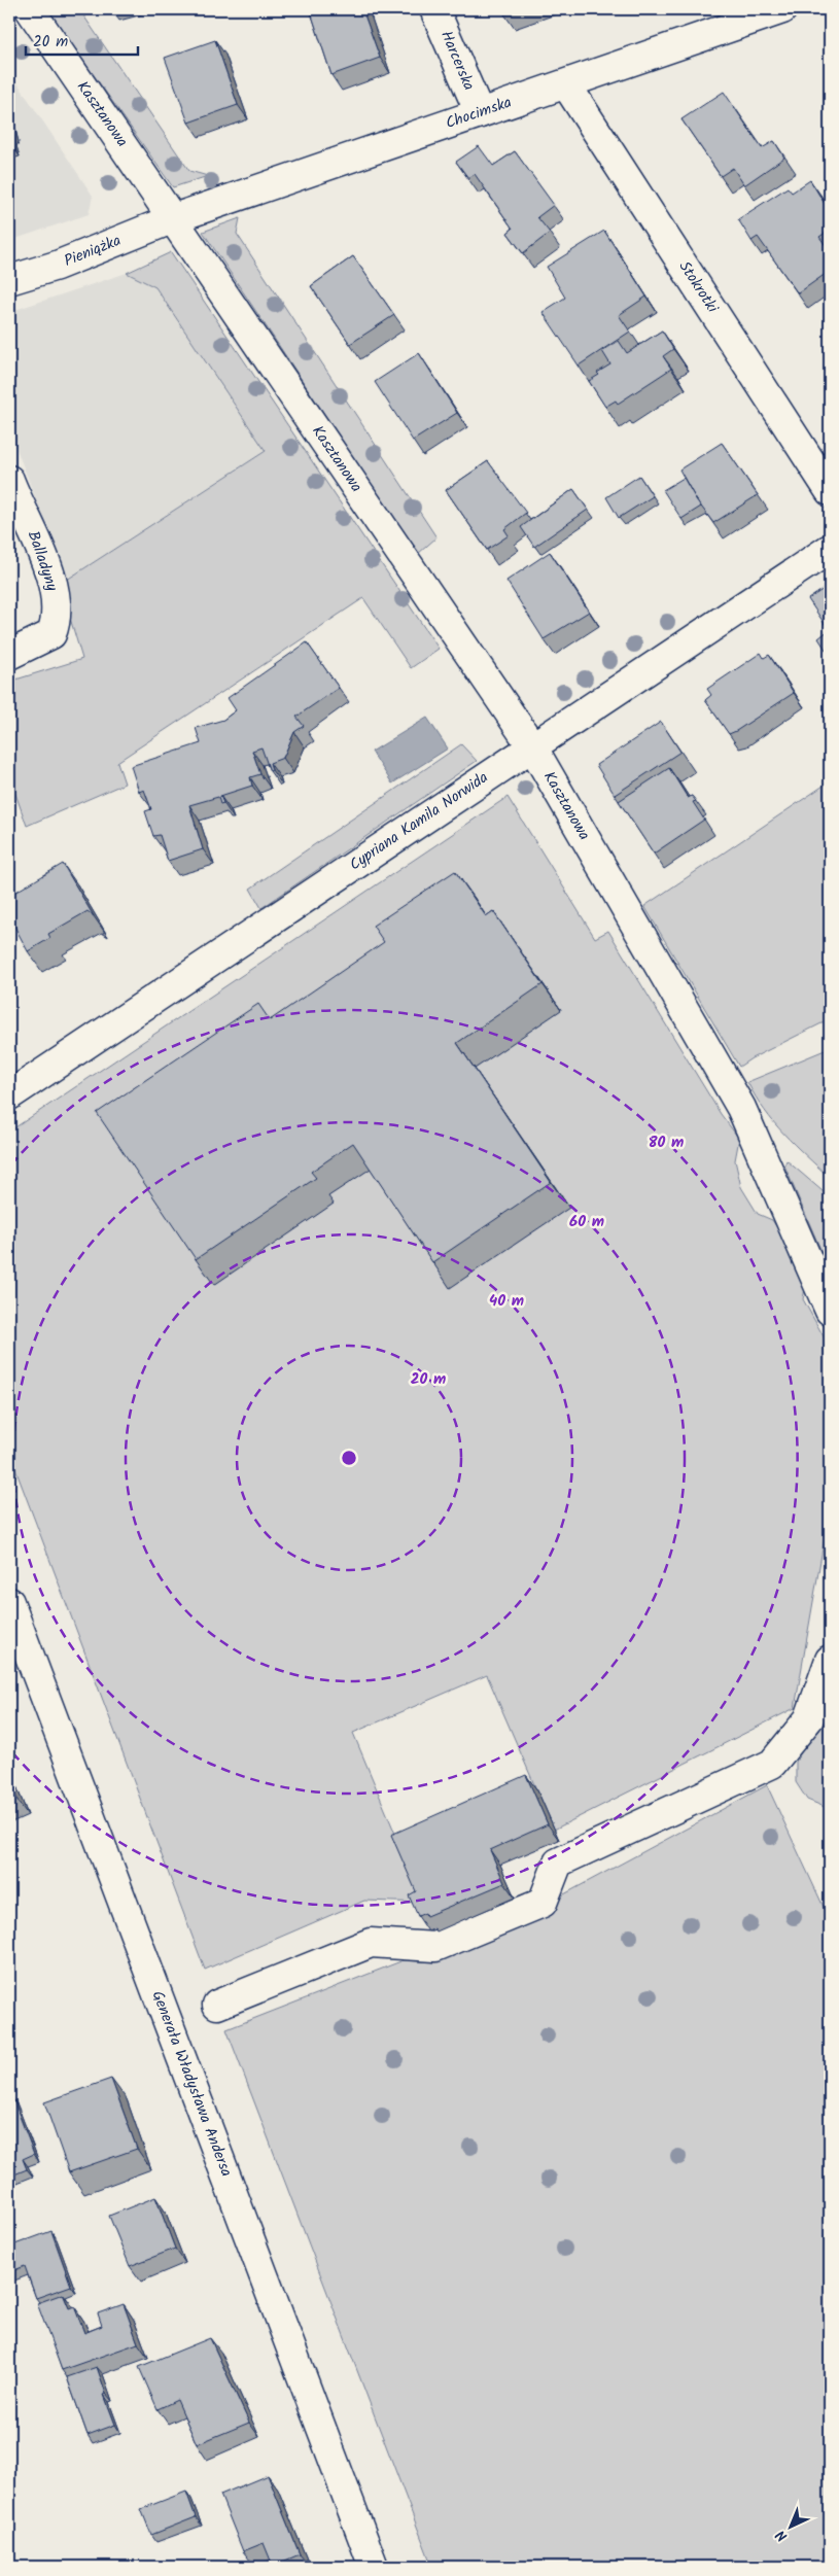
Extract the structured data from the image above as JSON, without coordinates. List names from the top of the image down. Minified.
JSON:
{"streets":{"street":["Harcerska","Chocimska","Kasztanowa","Pieniążka","Stokrotki","Balladyny","Cypriana Kamila Norwida","Generała Władysława Andersa"]},"crossings":[["Harcerska","Chocimska"],["Chocimska","Kasztanowa"],["Chocimska","Pieniążka"],["Chocimska","Stokrotki"],["Kasztanowa","Pieniążka"],["Kasztanowa","Cypriana Kamila Norwida"]],"scale_bar":"20 m","north":"bottom left","rings":["80 m","60 m","40 m","20 m"]}
